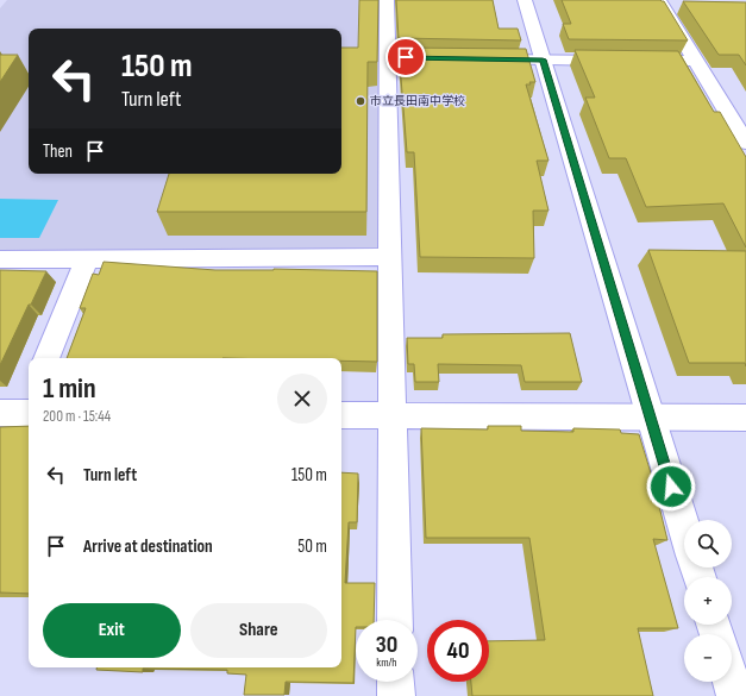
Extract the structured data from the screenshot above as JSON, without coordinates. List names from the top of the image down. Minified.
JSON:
{"places":["市立長田南中学校"],"page":{"turn":["150 m","Turn left"],"then":"Then","heading":["1 min","200 m · 15:44"],"list":[{"name":"Turn left","value":"150 m"},{"name":"Arrive at destination","value":"50 m"}],"map_buttons":["+","−"],"buttons":["Exit","Share"],"speed":"30 km/h","limit":"40"}}
